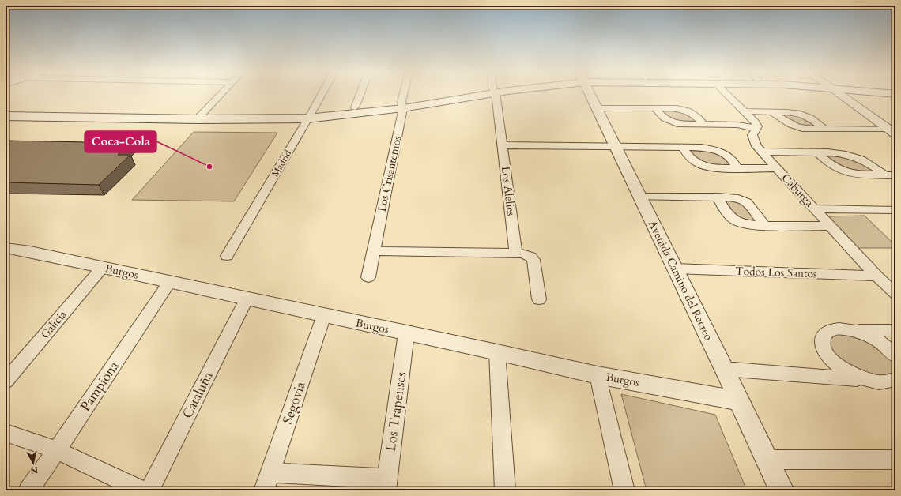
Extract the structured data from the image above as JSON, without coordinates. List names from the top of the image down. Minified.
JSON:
{"streets":{"street":["Madrid","Los Crisantemos","Caburga","Los Alelies","Burgos","Todos Los Santos","Avenida Camino del Recreo","Galicia","Pampiona","Cataluña","Segovia","Los Trapenses"]},"crossings":[["Caburga","Todos Los Santos"],["Burgos","Avenida Camino del Recreo"],["Burgos","Galicia"],["Burgos","Pampiona"],["Burgos","Cataluña"],["Burgos","Segovia"],["Burgos","Los Trapenses"],["Todos Los Santos","Avenida Camino del Recreo"]],"places":["Coca-Cola"],"north":"bottom"}
